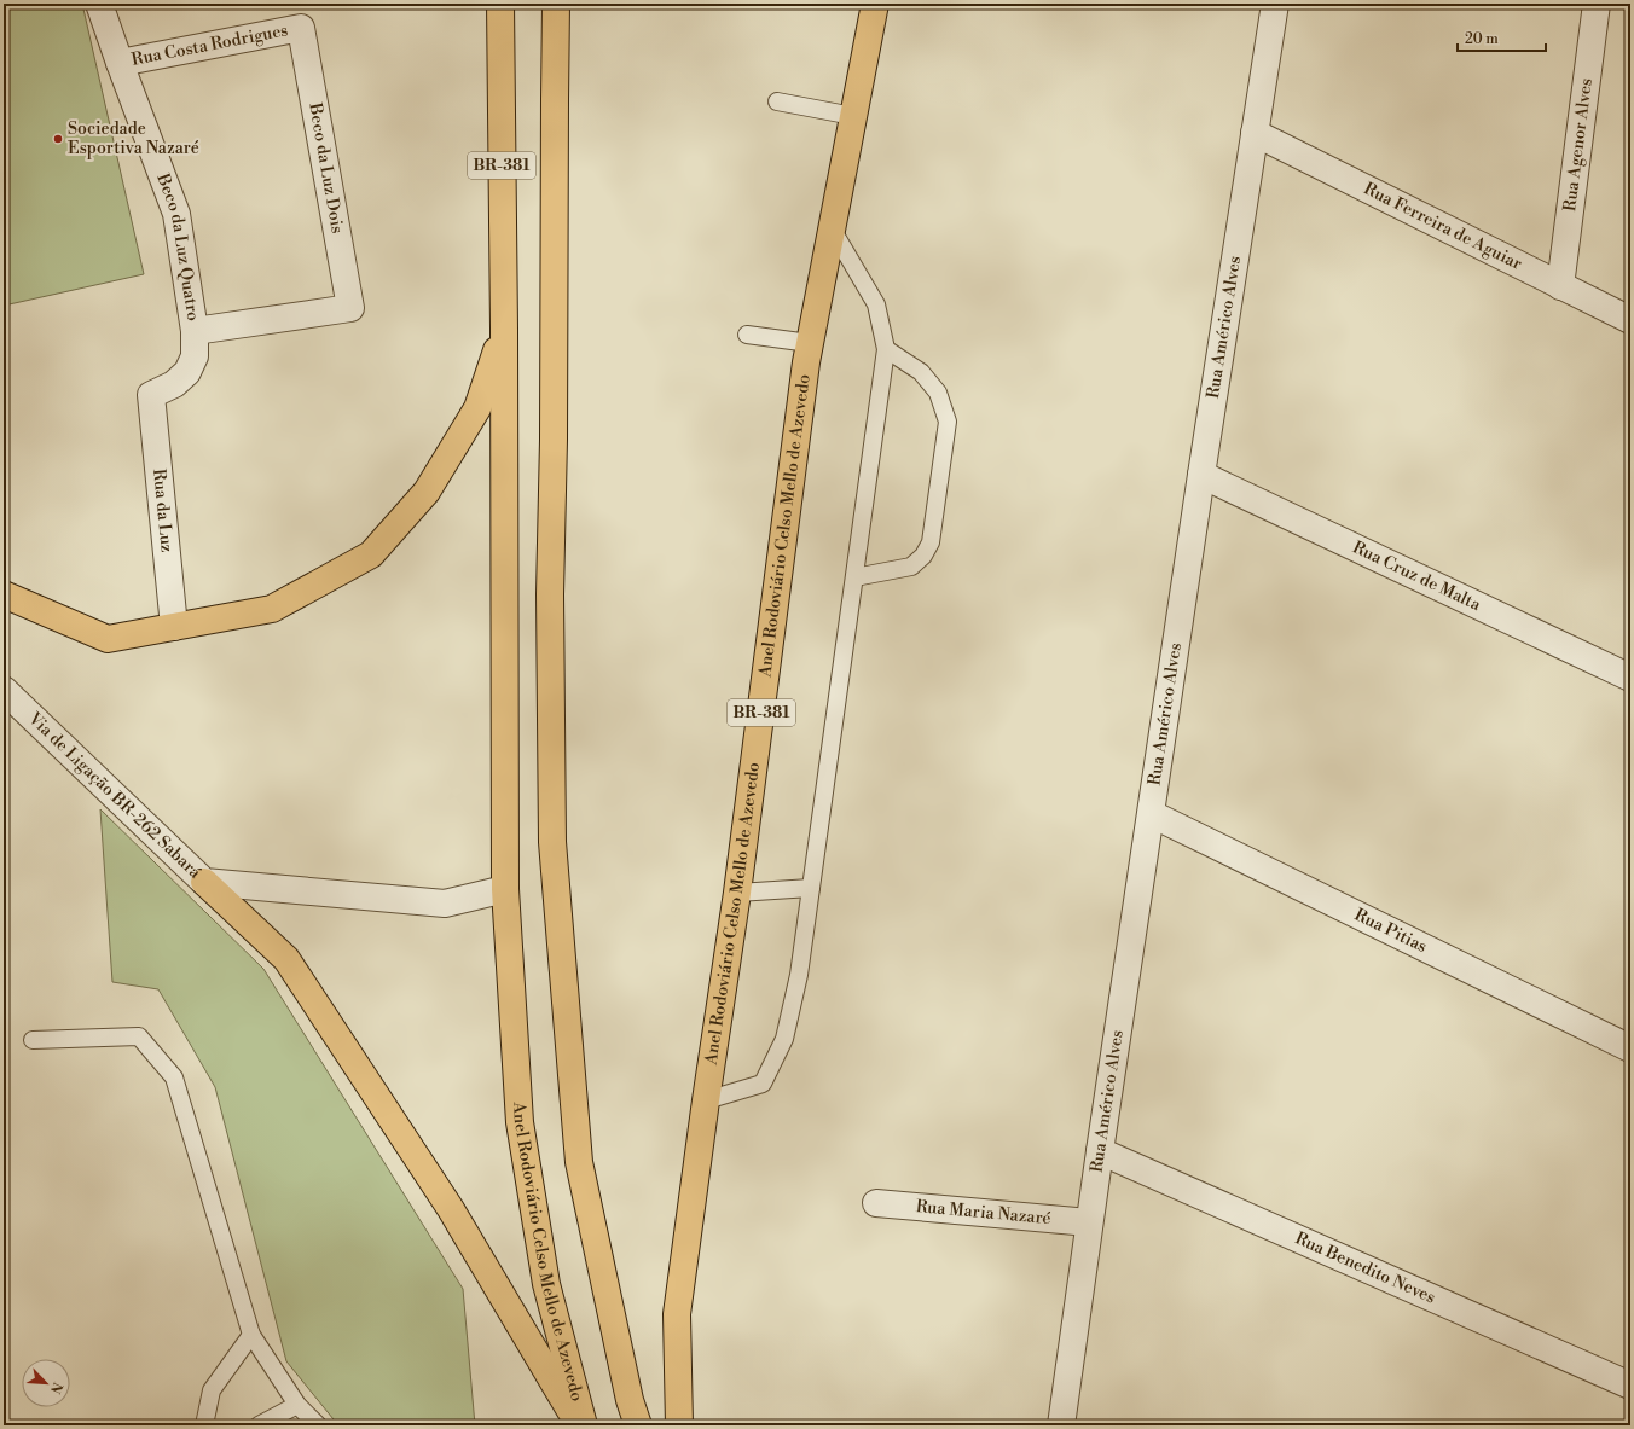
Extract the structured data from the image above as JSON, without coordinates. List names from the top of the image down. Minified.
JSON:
{"streets":{"highway":["BR-381","Anel Rodoviário Celso Mello de Azevedo"],"street":["Rua Costa Rodrigues","Rua Agenor Alves","Beco da Luz Dois","Rua Ferreira de Aguiar","Beco da Luz Quatro","Rua Américo Alves","Rua da Luz","Rua Cruz de Malta","Via de Ligação BR-262 Sabará","Rua Pitias","Rua Maria Nazaré","Rua Benedito Neves"]},"crossings":[["Rua Costa Rodrigues","Beco da Luz Dois"],["Rua Costa Rodrigues","Beco da Luz Quatro"],["Rua Agenor Alves","Rua Ferreira de Aguiar"],["Beco da Luz Dois","Beco da Luz Quatro"],["Rua Ferreira de Aguiar","Rua Américo Alves"],["Beco da Luz Quatro","Rua da Luz"],["Rua Américo Alves","Rua Cruz de Malta"],["Rua Américo Alves","Rua Pitias"],["Rua Américo Alves","Rua Maria Nazaré"],["Rua Américo Alves","Rua Benedito Neves"]],"places":["Sociedade Esportiva Nazaré"],"scale_bar":"20 m","north":"bottom right"}
